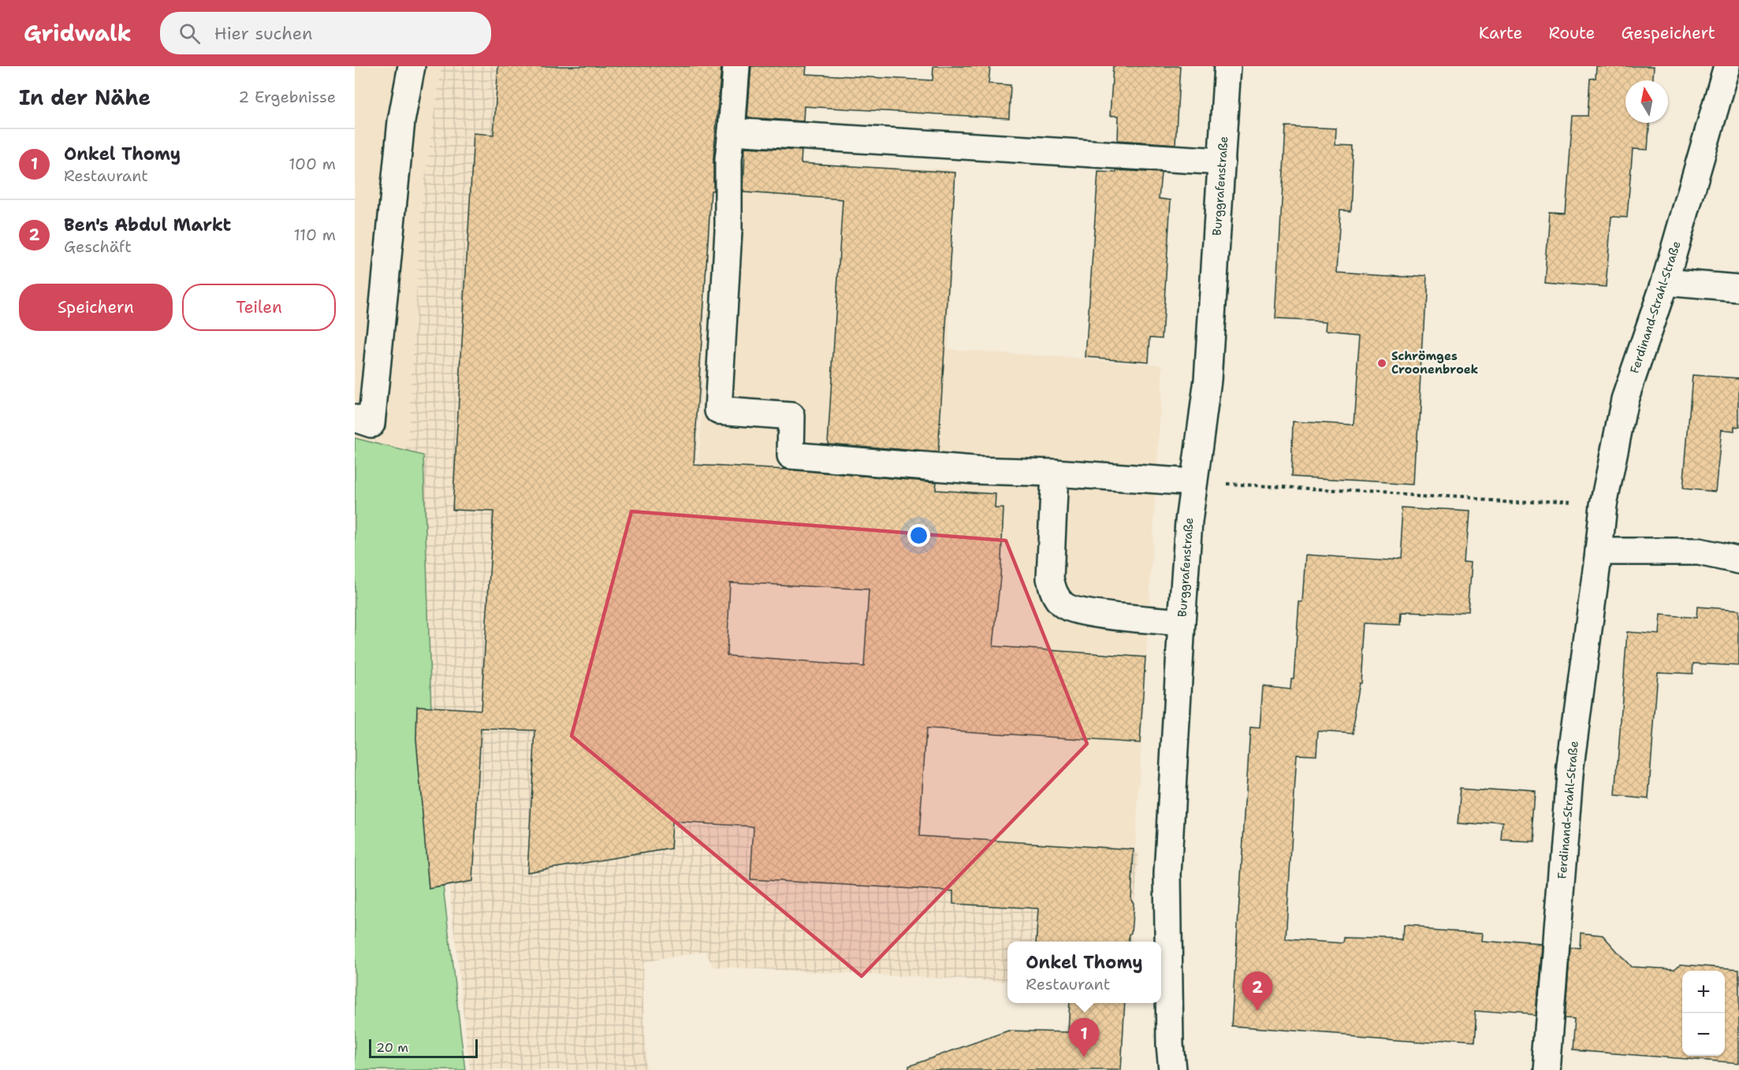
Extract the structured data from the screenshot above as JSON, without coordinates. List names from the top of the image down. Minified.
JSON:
{"streets":{"street":["Burggrafenstraße","Ferdinand-Strahl-Straße"]},"places":["Schrömges Croonenbroek"],"scale_bar":"20 m","north":"top","page":{"header":"Gridwalk","search":"Hier suchen","nav":["Karte","Route","Gespeichert"],"heading":["In der Nähe","2 Ergebnisse"],"list":[{"mark":"1","name":"Onkel Thomy","note":"Restaurant","value":"100 m"},{"mark":"2","name":"Ben's Abdul Markt","note":"Geschäft","value":"110 m"}],"buttons":["Speichern","Teilen"],"popup":["Onkel Thomy","Restaurant"],"map_buttons":["+","−"],"pins":["2","1"],"scale":"20 m"}}
